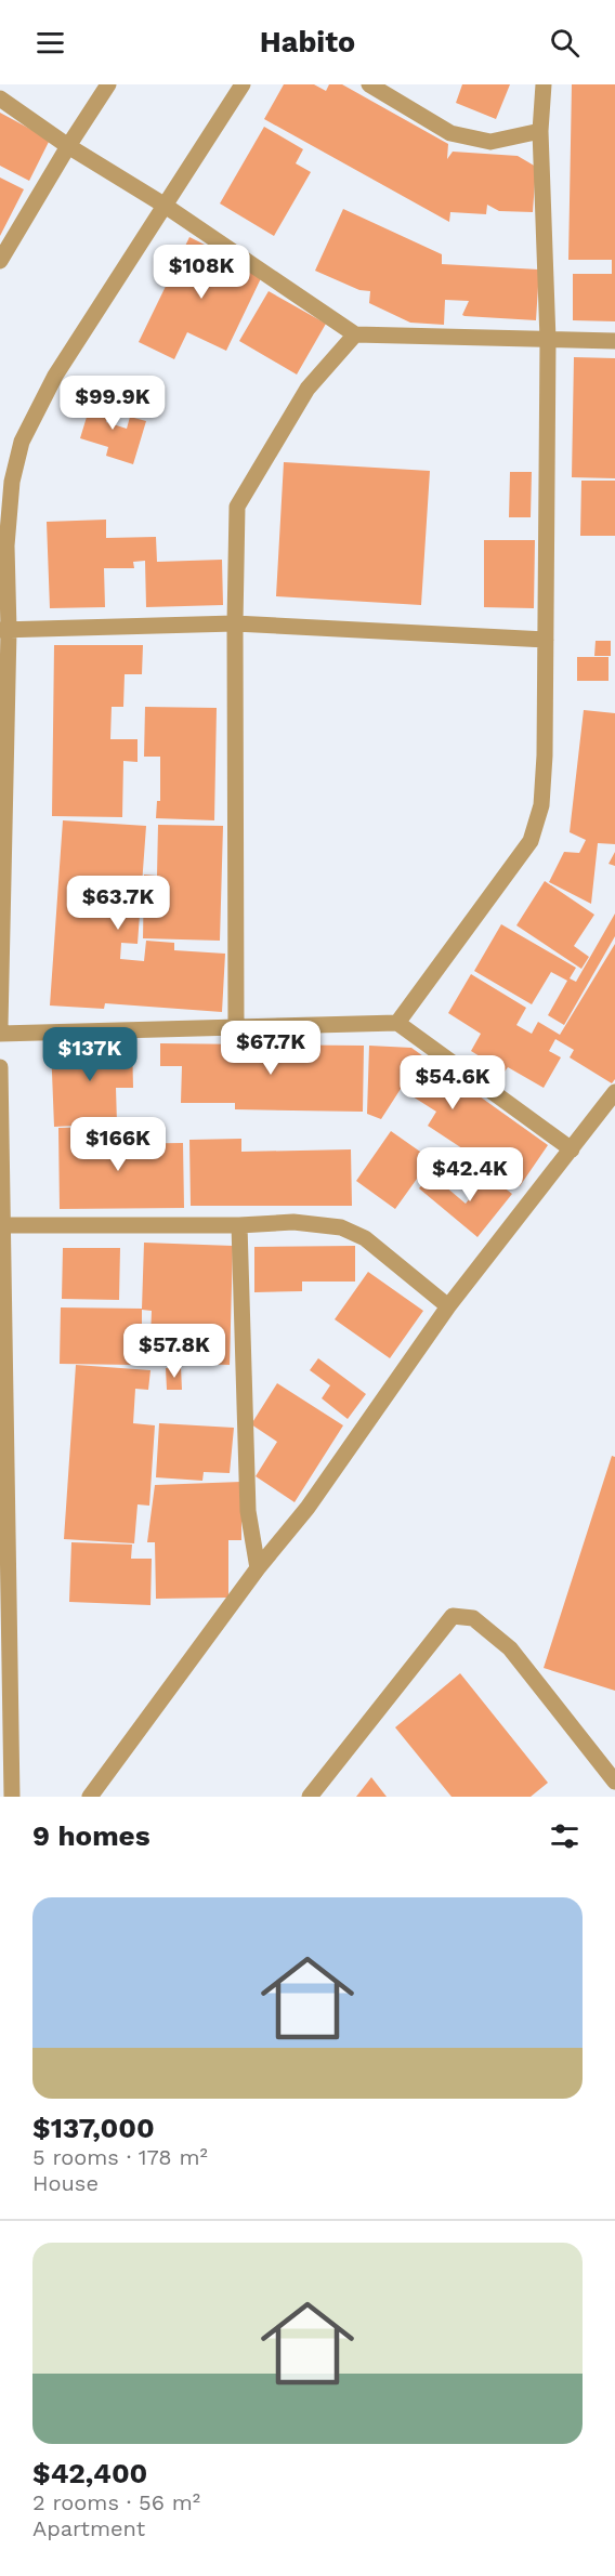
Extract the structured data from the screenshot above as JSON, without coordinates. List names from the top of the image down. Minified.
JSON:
{"page":{"header":"Habito","price":["$108K","$99.9K","$63.7K","$67.7K","$137K","$54.6K","$166K","$42.4K","$57.8K"],"heading":"9 homes","list":[{"name":"$137,000","note":"5 rooms · 178 m² · House"},{"name":"$42,400","note":"2 rooms · 56 m² · Apartment"}]}}
